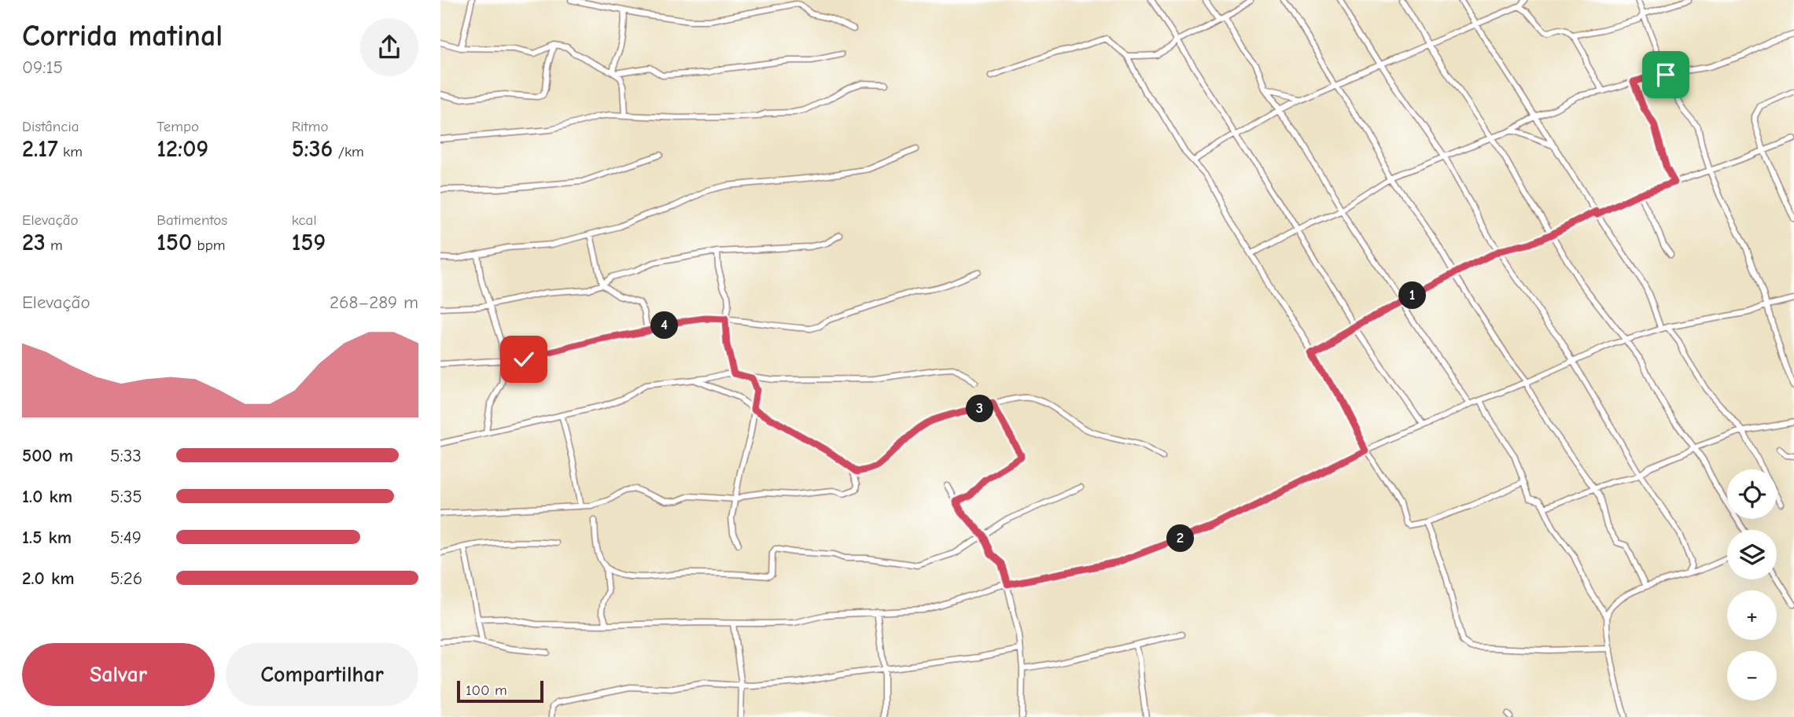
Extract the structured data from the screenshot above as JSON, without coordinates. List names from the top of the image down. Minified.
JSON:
{"scale_bar":"100 m","page":{"heading":["Corrida matinal","09:15"],"stats":[["Distância","2.17 km"],["Tempo","12:09"],["Ritmo","5:36 /km"],["Elevação","23 m"],["Batimentos","150 bpm"],["kcal","159"]],"chart":["Elevação","268–289 m"],"pins":["1","4","3","2"],"list":[{"name":"500 m","note":"5:33"},{"name":"1.0 km","note":"5:35"},{"name":"1.5 km","note":"5:49"},{"name":"2.0 km","note":"5:26"}],"map_buttons":["+","−"],"buttons":["Salvar","Compartilhar"],"scale":"100 m"}}
